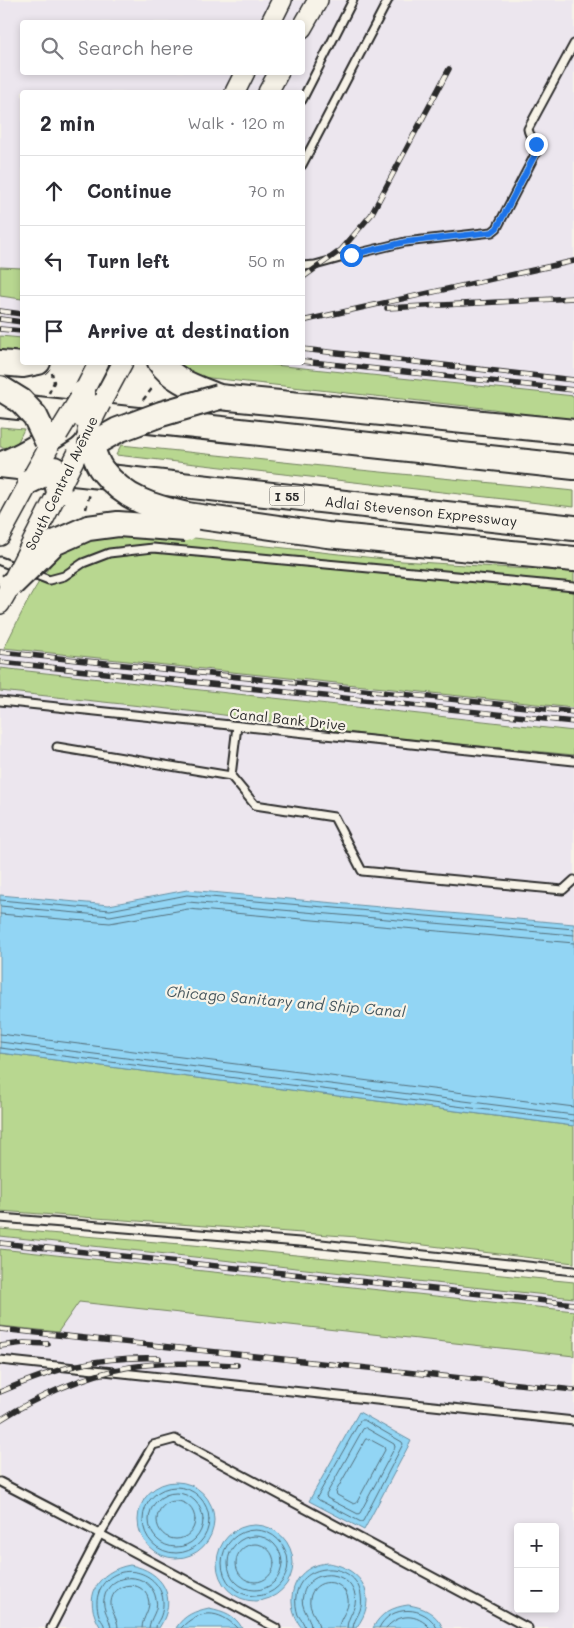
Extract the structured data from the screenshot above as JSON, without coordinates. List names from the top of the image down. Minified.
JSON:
{"streets":{"highway":["I 55","Adlai Stevenson Expressway"],"main road":["South Central Avenue"],"lane":["Canal Bank Drive"]},"water":["Chicago Sanitary and Ship Canal"],"page":{"search":"Search here","heading":["2 min","Walk · 120 m"],"list":[["Continue","70 m"],["Turn left","50 m"],"Arrive at destination"],"map_buttons":["+","−"]}}
